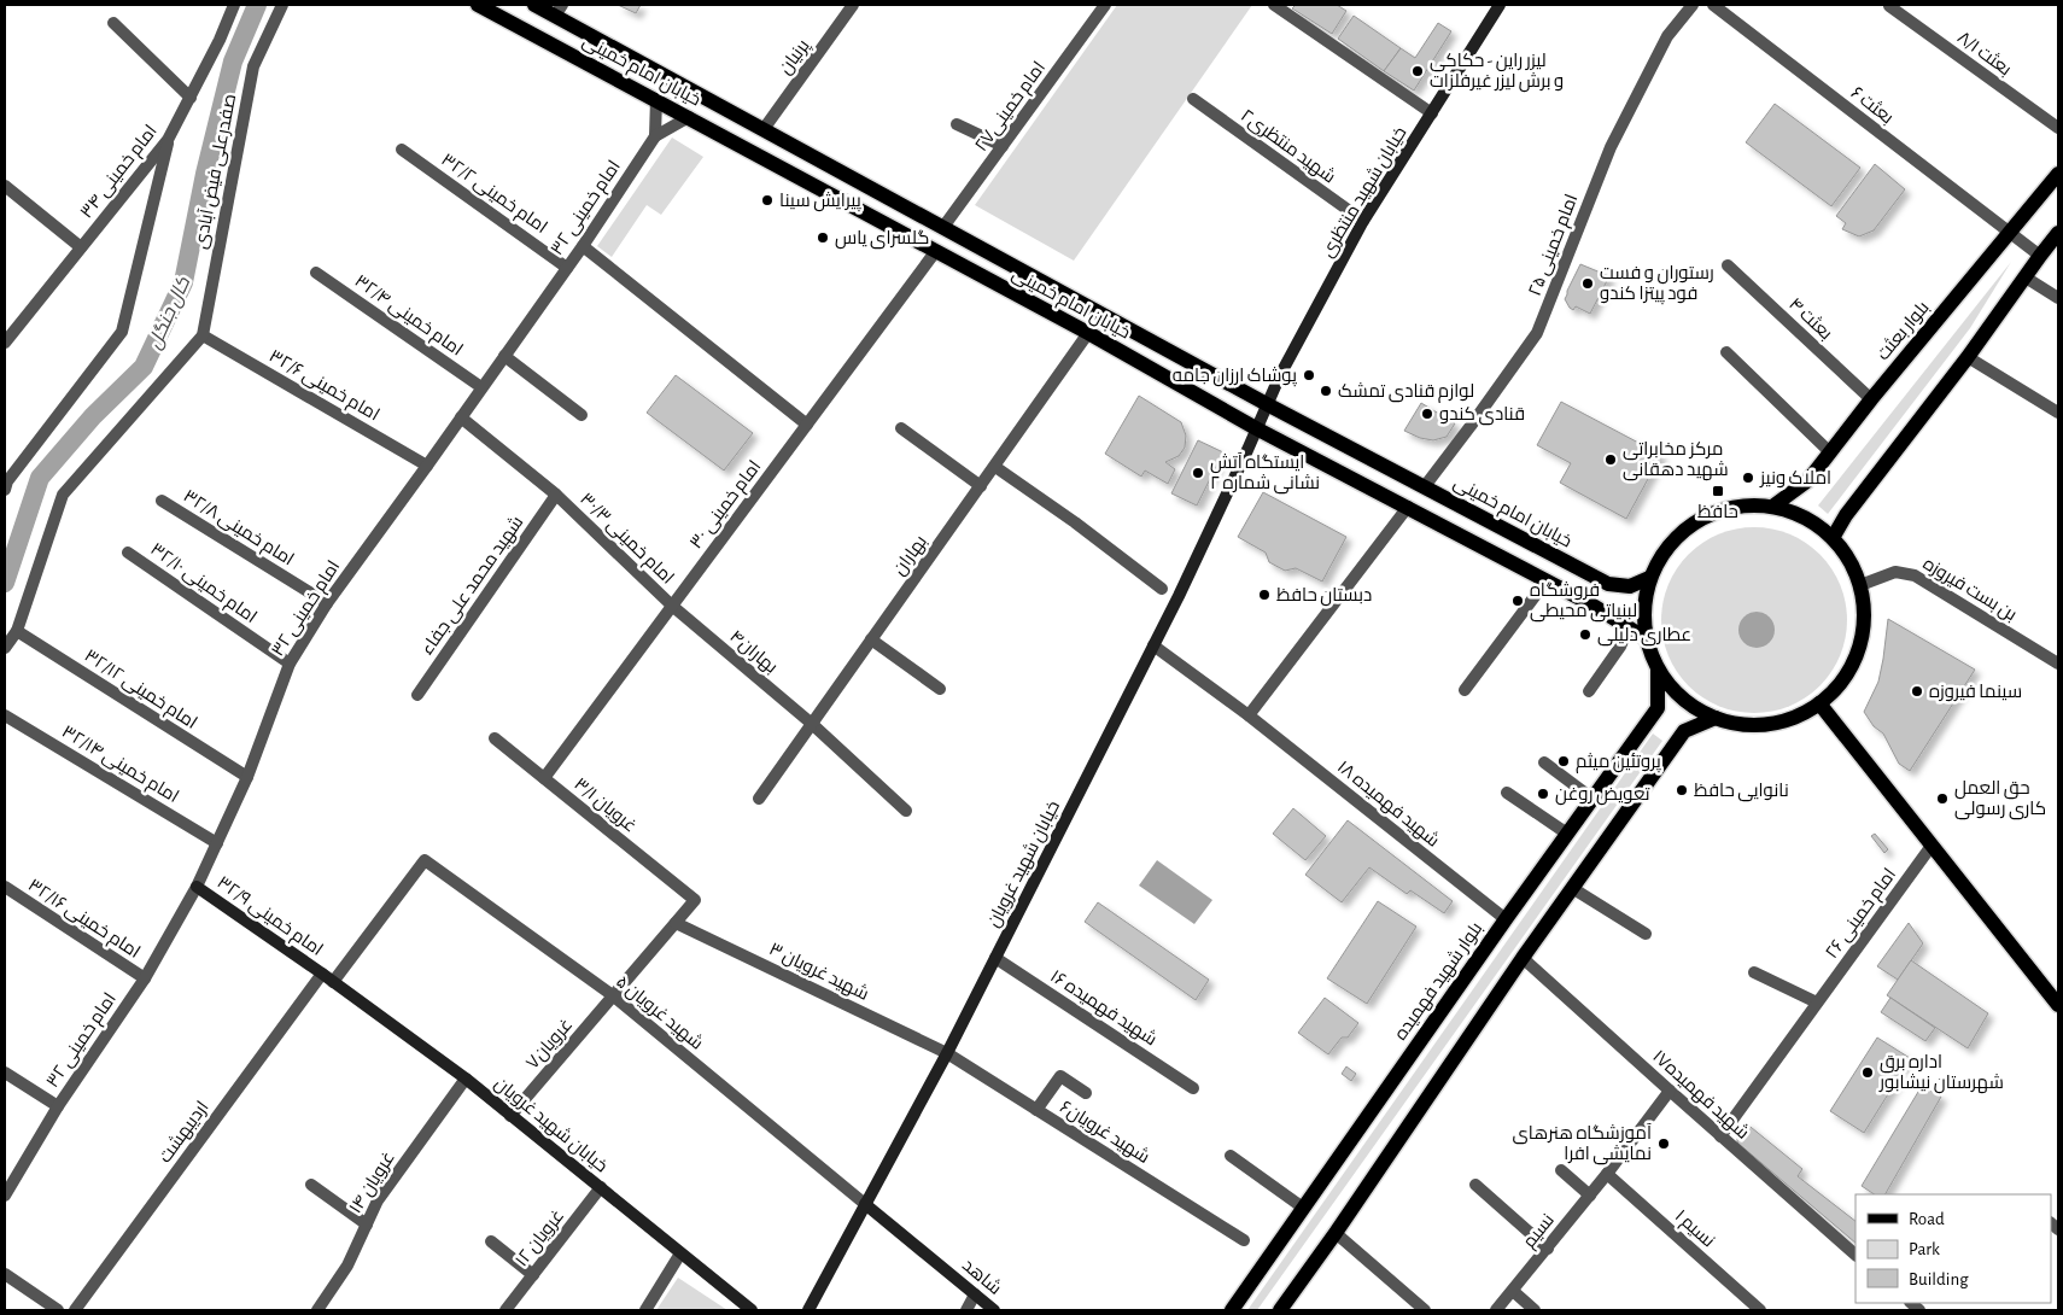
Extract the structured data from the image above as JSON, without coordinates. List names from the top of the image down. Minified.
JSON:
{"streets":{"main road":["خیابان امام خمینی","بلوار بعثت","بلوار شهید فهمیده"],"street":["بعثت ۸/۱","پرنیان","بعثت ۶","امام خمینی۲۷","شهید منتظری۲","امام خمینی ۳۴","صفدرعلی فیض آبادی","خیابان شهید منتظری","امام خمینی ۳۲/۲","امام خمینی ۳۲","امام خمینی ۲۵","امام خمینی ۳۲/۴","بعثت ۴","امام خمینی ۳۲/۶","امام خمینی ۳۰","امام خمینی ۳۲/۸","امام خمینی ۳۰/۳","بهاران","امام خمینی ۳۲/۱۰","شهید محمد علی جفاء","بن بست فیروزه","بهاران۴","امام خمینی ۳۲/۱۲","امام خمینی ۳۲/۱۴","شهید فهمیده ۱۸","غرویان ۳/۱","خیابان شهید غرویان","امام خمینی ۲۶","امام خمینی ۳۲/۹","امام خمینی ۳۲/۱۶","شهید غرویان ۳","شهید فهمیده ۱۶","شهید غرویان ۵","غرویان۷","شهید فهمیده۱۷","اردیبهشت","شهید غرویان۶","غرویان ۱۴","نسیم ۱","نسیم","غرویان ۱۲","شاهد"]},"crossings":[["پرنیان","خیابان امام خمینی"],["خیابان امام خمینی","امام خمینی۲۷"],["خیابان امام خمینی","خیابان شهید منتظری"],["خیابان امام خمینی","امام خمینی ۲۵"],["خیابان امام خمینی","امام خمینی ۳۰"],["خیابان امام خمینی","بهاران"],["خیابان امام خمینی","خیابان شهید غرویان"],["بعثت ۶","بلوار بعثت"],["شهید منتظری۲","خیابان شهید منتظری"],["صفدرعلی فیض آبادی","امام خمینی ۳۲/۶"],["خیابان شهید منتظری","خیابان شهید غرویان"],["امام خمینی ۳۲/۲","امام خمینی ۳۲"],["امام خمینی ۳۲","امام خمینی ۳۲/۴"],["امام خمینی ۳۲","امام خمینی ۳۲/۶"],["امام خمینی ۳۲","امام خمینی ۳۲/۸"],["امام خمینی ۳۲","امام خمینی ۳۰/۳"],["امام خمینی ۳۲","امام خمینی ۳۲/۱۰"],["امام خمینی ۳۲","امام خمینی ۳۲/۱۲"],["امام خمینی ۳۲","امام خمینی ۳۲/۱۴"],["امام خمینی ۳۲","امام خمینی ۳۲/۹"],["امام خمینی ۳۲","امام خمینی ۳۲/۱۶"],["بعثت ۴","بلوار بعثت"],["امام خمینی ۳۰","امام خمینی ۳۰/۳"],["امام خمینی ۳۰","بهاران۴"],["امام خمینی ۳۰","غرویان ۳/۱"],["امام خمینی ۳۰/۳","شهید محمد علی جفاء"],["امام خمینی ۳۰/۳","بهاران۴"],["بهاران","بهاران۴"],["شهید فهمیده ۱۸","خیابان شهید غرویان"],["شهید فهمیده ۱۸","بلوار شهید فهمیده"],["غرویان ۳/۱","غرویان۷"],["خیابان شهید غرویان","امام خمینی ۳۲/۹"],["خیابان شهید غرویان","شهید غرویان ۳"],["خیابان شهید غرویان","شهید فهمیده ۱۶"],["خیابان شهید غرویان","شهید غرویان ۵"],["خیابان شهید غرویان","غرویان۷"],["خیابان شهید غرویان","اردیبهشت"],["خیابان شهید غرویان","شهید غرویان۶"],["خیابان شهید غرویان","غرویان ۱۴"],["خیابان شهید غرویان","غرویان ۱۲"],["خیابان شهید غرویان","شاهد"],["امام خمینی ۲۶","شهید فهمیده۱۷"],["امام خمینی ۳۲/۹","اردیبهشت"],["شهید غرویان ۳","غرویان۷"],["شهید غرویان ۳","شهید غرویان۶"],["شهید غرویان ۵","غرویان۷"],["شهید غرویان ۵","شاهد"],["شهید فهمیده۱۷","نسیم"],["نسیم ۱","نسیم"]],"water":["کال جنگل"],"places":{"other":["لیزر راین - حکاکی و برش لیزر غیرفلزات","پیرایش سینا","گلسرای یاس","رستوران و فست فود پیتزا کندو","پوشاک ارزان جامه","لوازم قنادی تمشک","قنادی کندو","مرکز مخابراتی شهید دهقانی","ایستگاه آتش نشانی شماره ۲","املاک ونیز","دبستان حافظ","فروشگاه لبنیاتی محیطی","عطاری دلیلی","سینما فیروزه","پروتئین میثم","نانوایی حافظ","تعویض روغن","حق العمل کاری رسولی","اداره برق شهرستان نیشابور","آموزشگاه هنرهای نمایشی افرا"],"transit":["حافظ"]},"legend":["Road","Park","Building"]}
